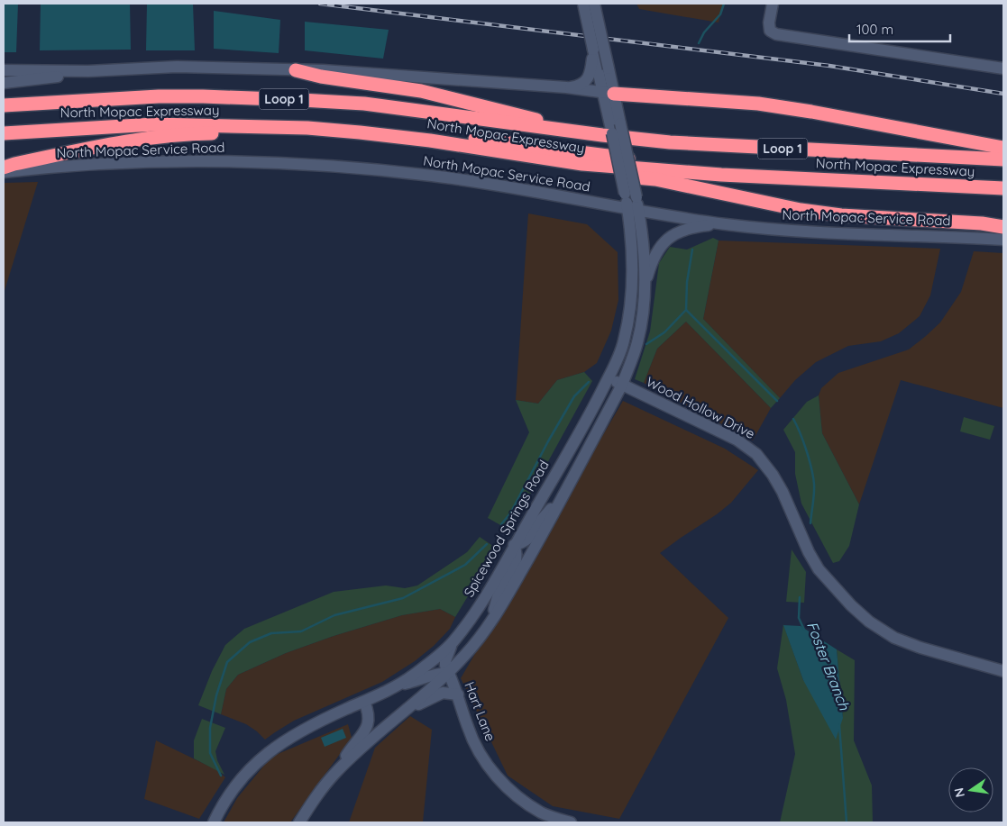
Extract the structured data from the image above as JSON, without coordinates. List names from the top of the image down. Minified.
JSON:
{"streets":{"highway":["Loop 1","North Mopac Expressway"],"main road":["North Mopac Service Road","Wood Hollow Drive","Spicewood Springs Road","Hart Lane"]},"crossings":[["North Mopac Service Road","Spicewood Springs Road"],["Wood Hollow Drive","Spicewood Springs Road"],["Spicewood Springs Road","Hart Lane"]],"water":["Foster Branch"],"scale_bar":"100 m","north":"left"}
